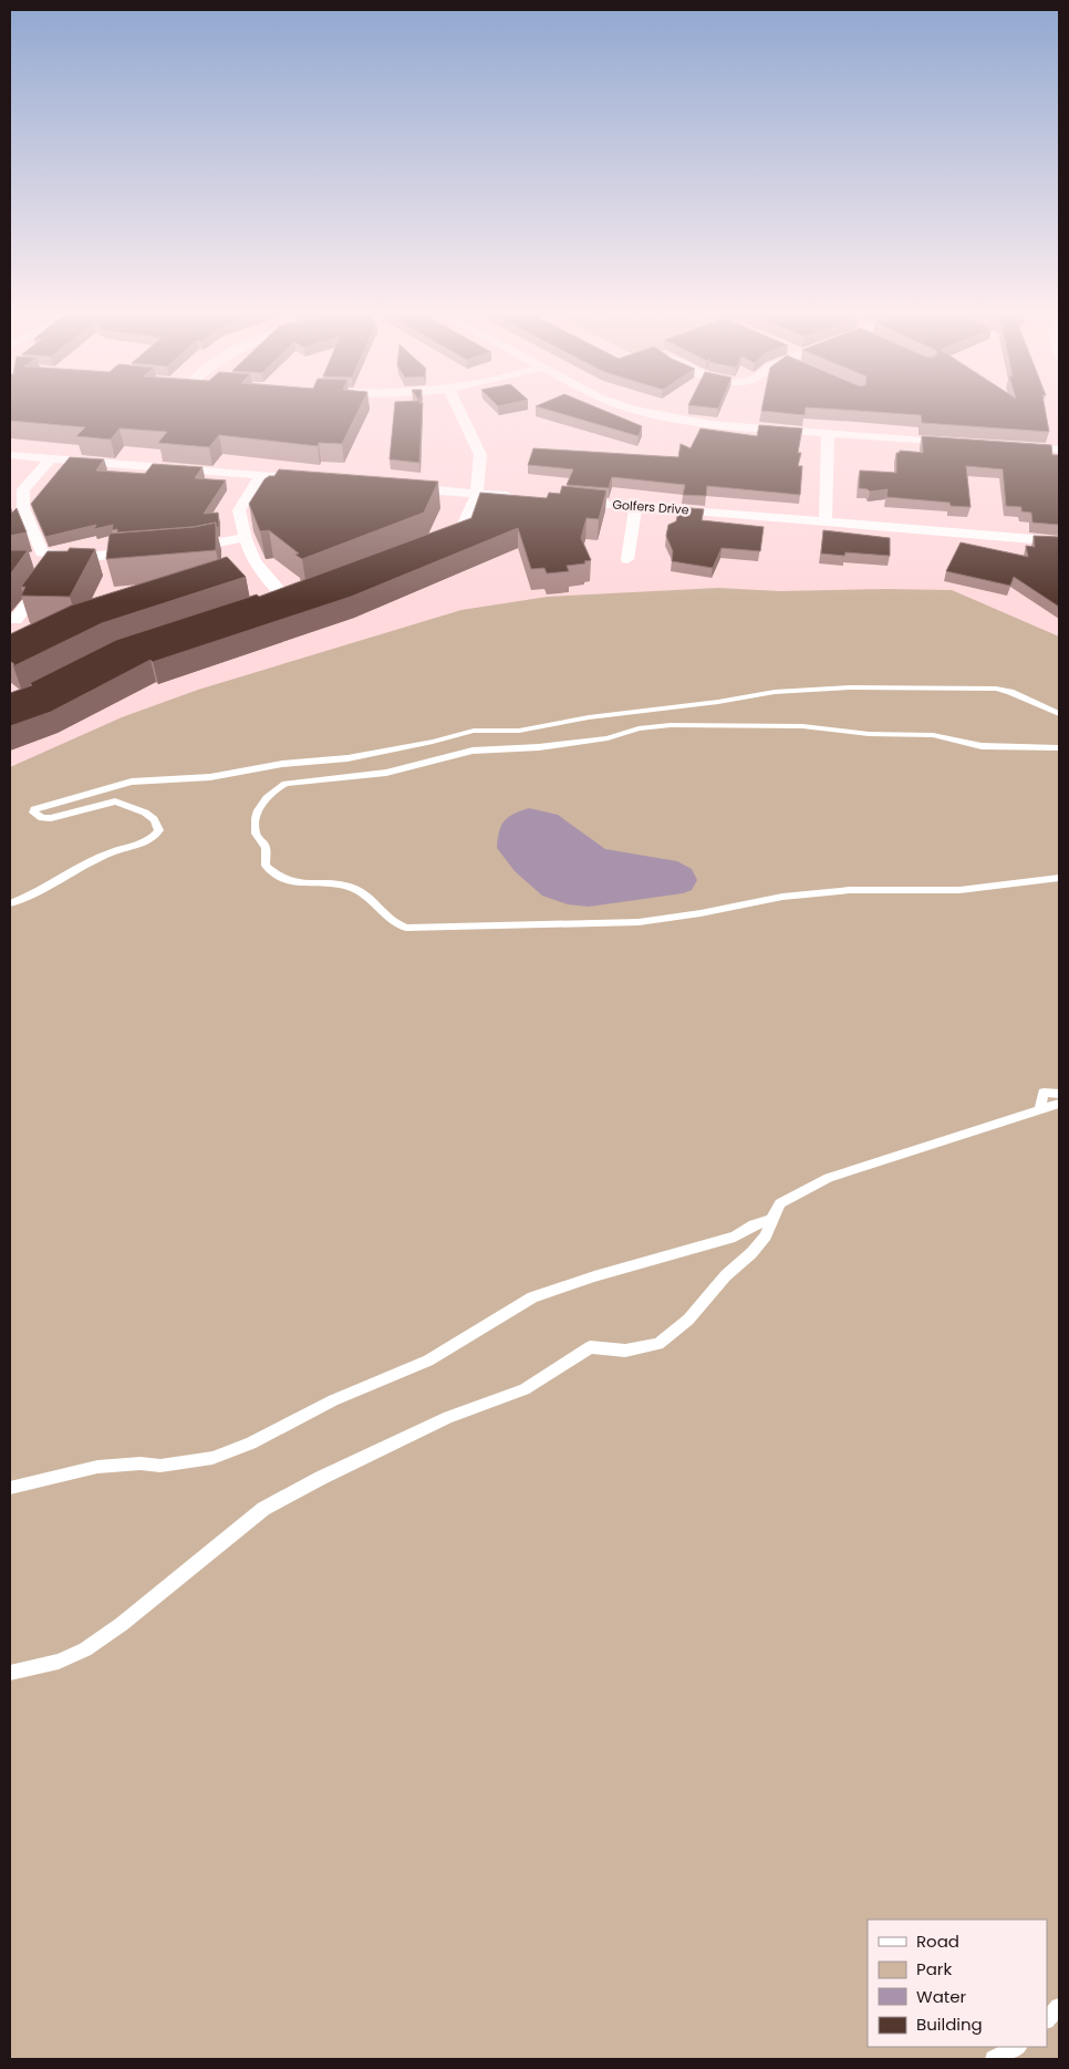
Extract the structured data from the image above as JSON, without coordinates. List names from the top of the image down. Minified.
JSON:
{"streets":{"street":["Golfers Drive"]},"legend":["Road","Park","Water","Building"]}
